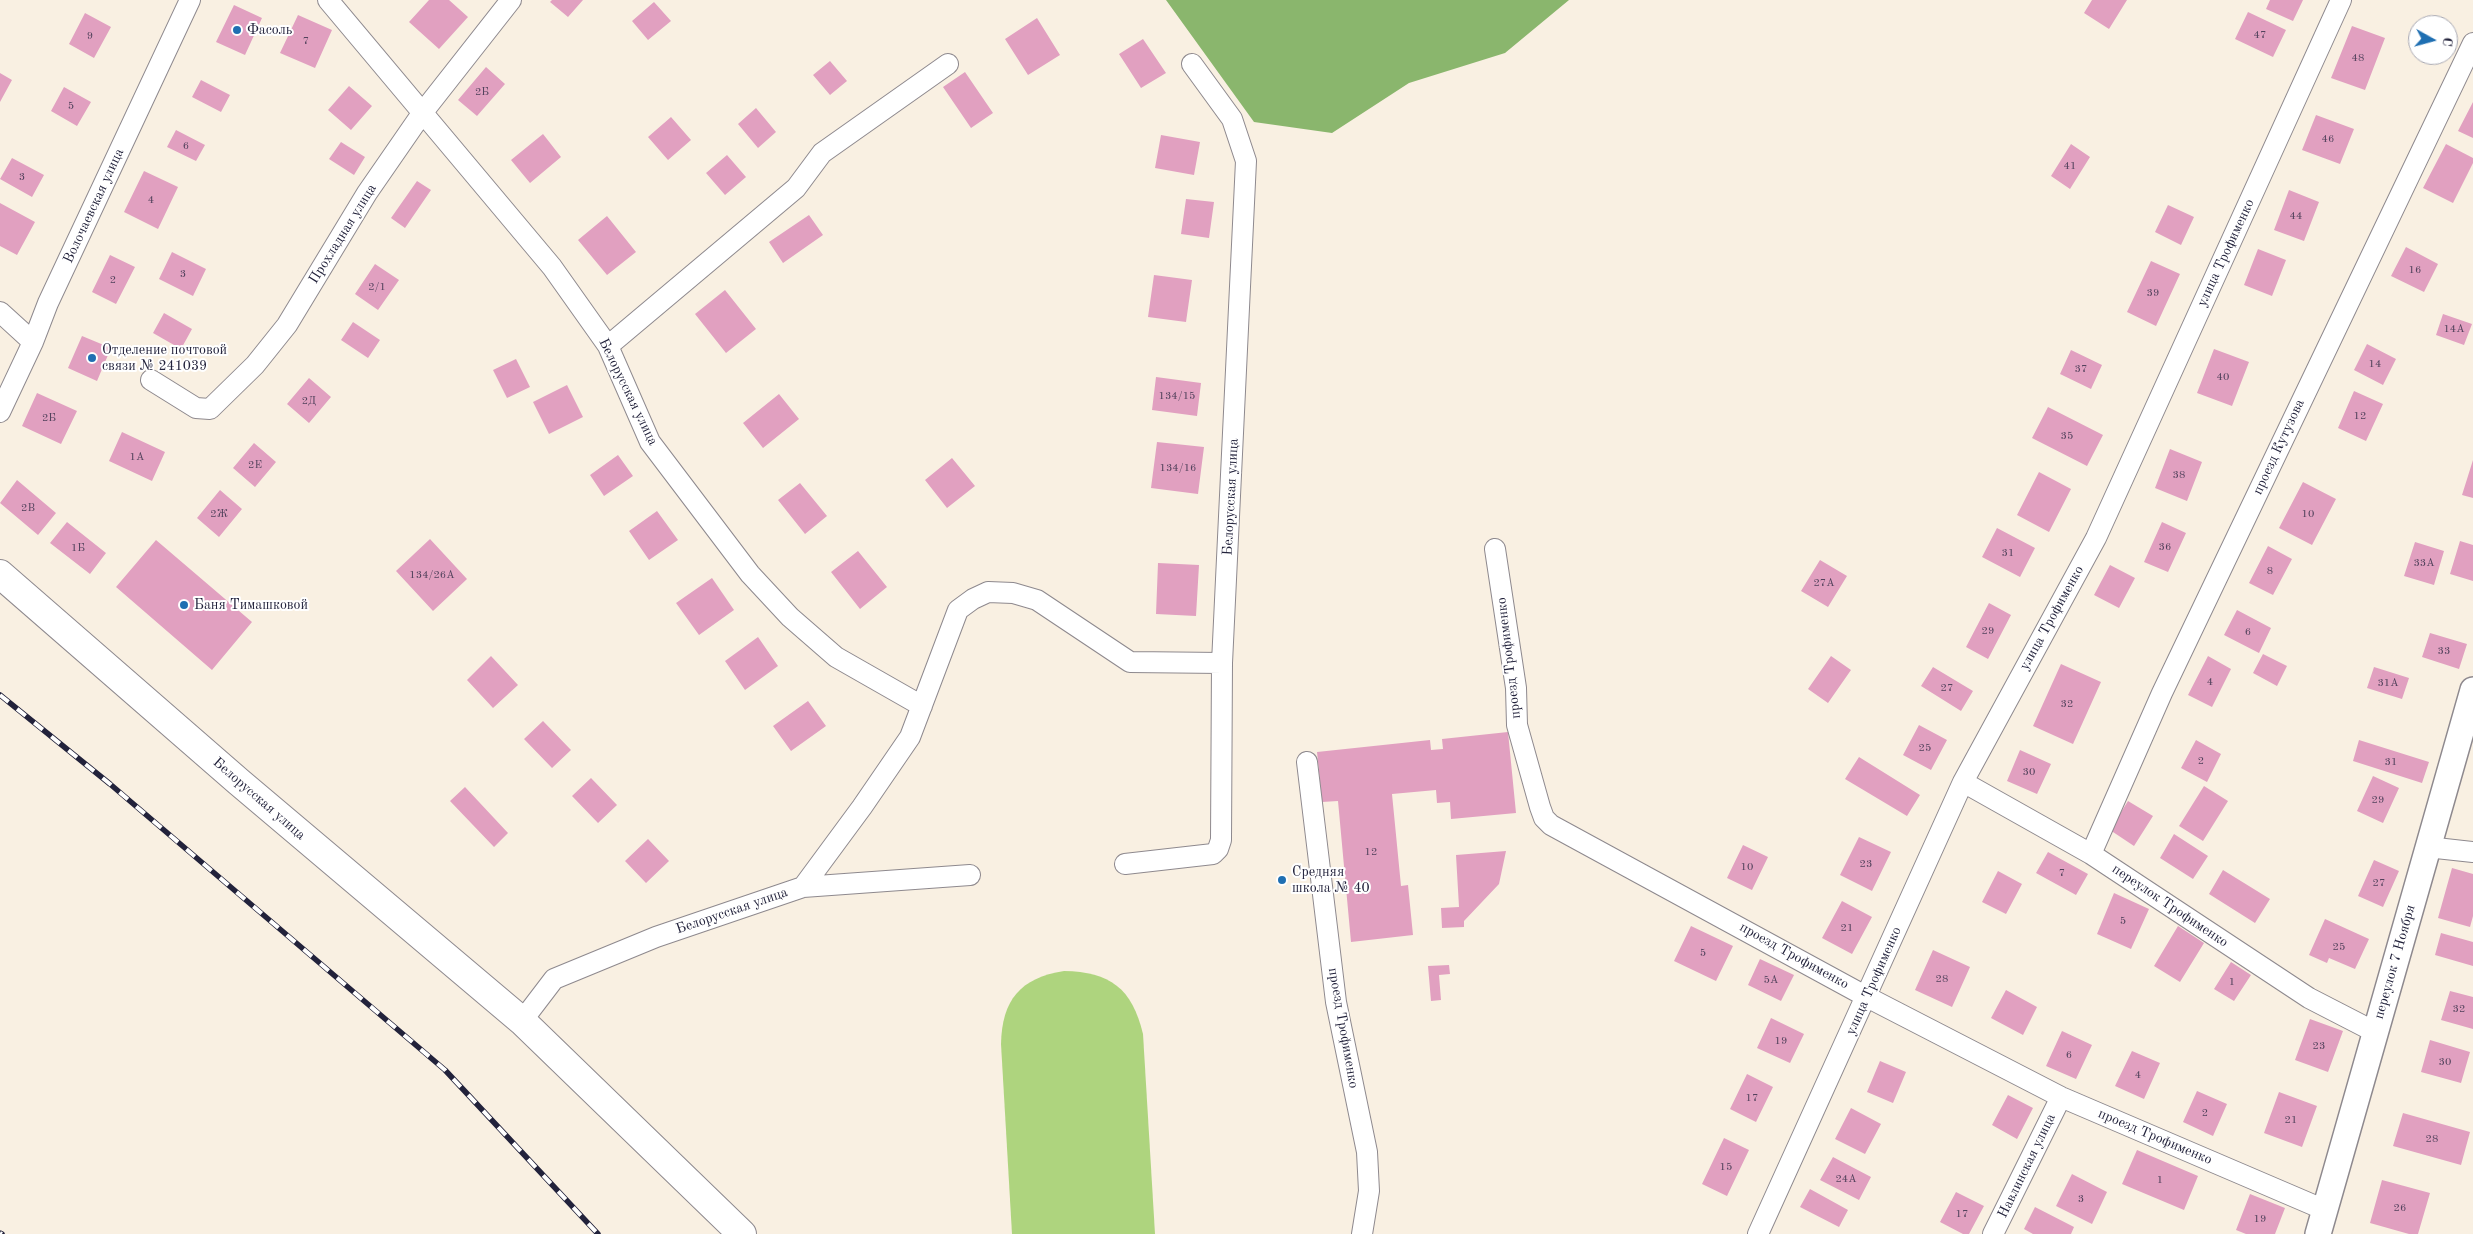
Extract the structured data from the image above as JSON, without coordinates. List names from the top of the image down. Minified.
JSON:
{"streets":{"main road":["Белорусская улица"],"street":["Волочаевская улица","Прохладная улица","улица Трофименко","проезд Кутузова","проезд Трофименко","переулок Трофименко","переулок 7 Ноября","Навлинская улица"]},"crossings":[["Прохладная улица","Белорусская улица"],["улица Трофименко","проезд Трофименко"],["улица Трофименко","переулок Трофименко"],["проезд Кутузова","переулок Трофименко"],["проезд Трофименко","переулок 7 Ноября"],["проезд Трофименко","Навлинская улица"],["переулок Трофименко","переулок 7 Ноября"]],"places":["Фасоль","Отделение почтовой связи № 241039","Баня Тимашковой","Средняя школа № 40"],"house_numbers":["47","9","7","48","2Б","5","46","6","41","3","4","44","16","3","2","2/1","39","14А","14","37","40","134/15","2Д","12","2Б","35","1А","2Е","134/16","38","2В","2Ж","10","36","1Б","31","33А","8","134/26А","27А","29","6","33","4","31А","27","32","25","2","31","30","29","12","23","10","7","27","5","21","25","5","28","5А","1","32","19","23","6","30","4","17","2","21","28","15","24А","1","3","26","17","19"],"north":"right"}
